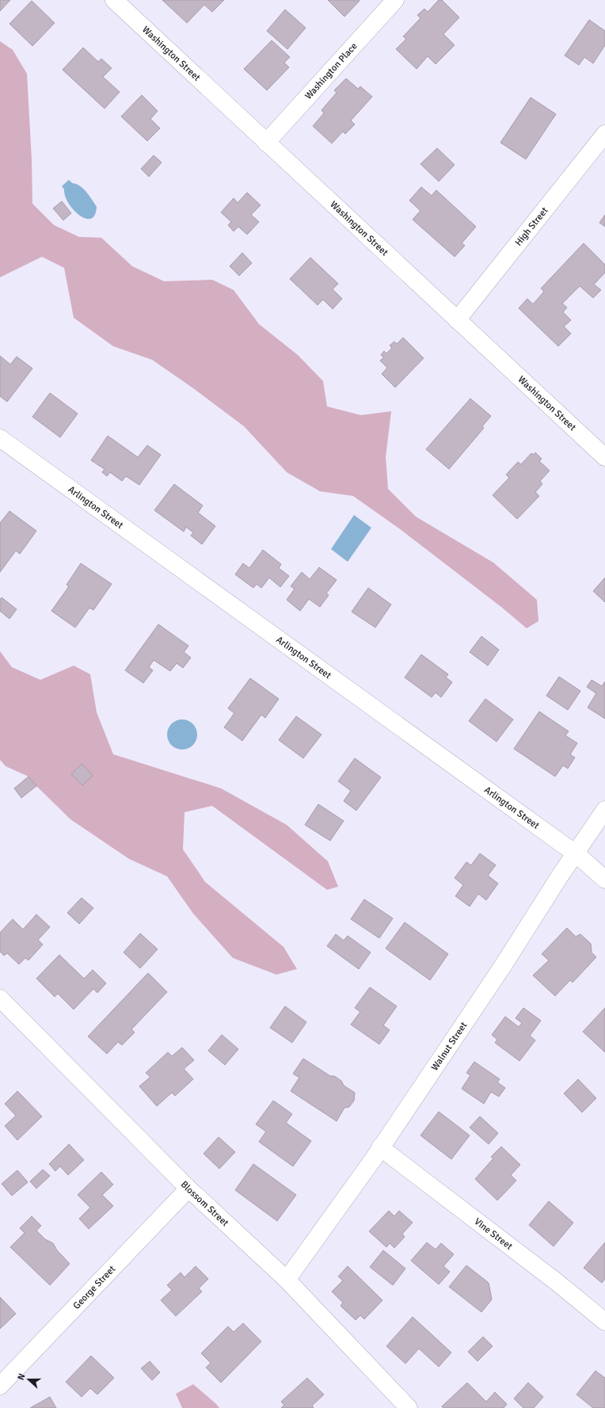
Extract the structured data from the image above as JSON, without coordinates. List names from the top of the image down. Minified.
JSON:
{"streets":{"street":["Washington Street","Washington Place","High Street","Arlington Street","Walnut Street","Blossom Street","Vine Street","George Street"]},"crossings":[["Washington Street","Washington Place"],["Washington Street","High Street"],["Arlington Street","Walnut Street"],["Walnut Street","Blossom Street"],["Walnut Street","Vine Street"],["Blossom Street","George Street"]],"north":"left"}
